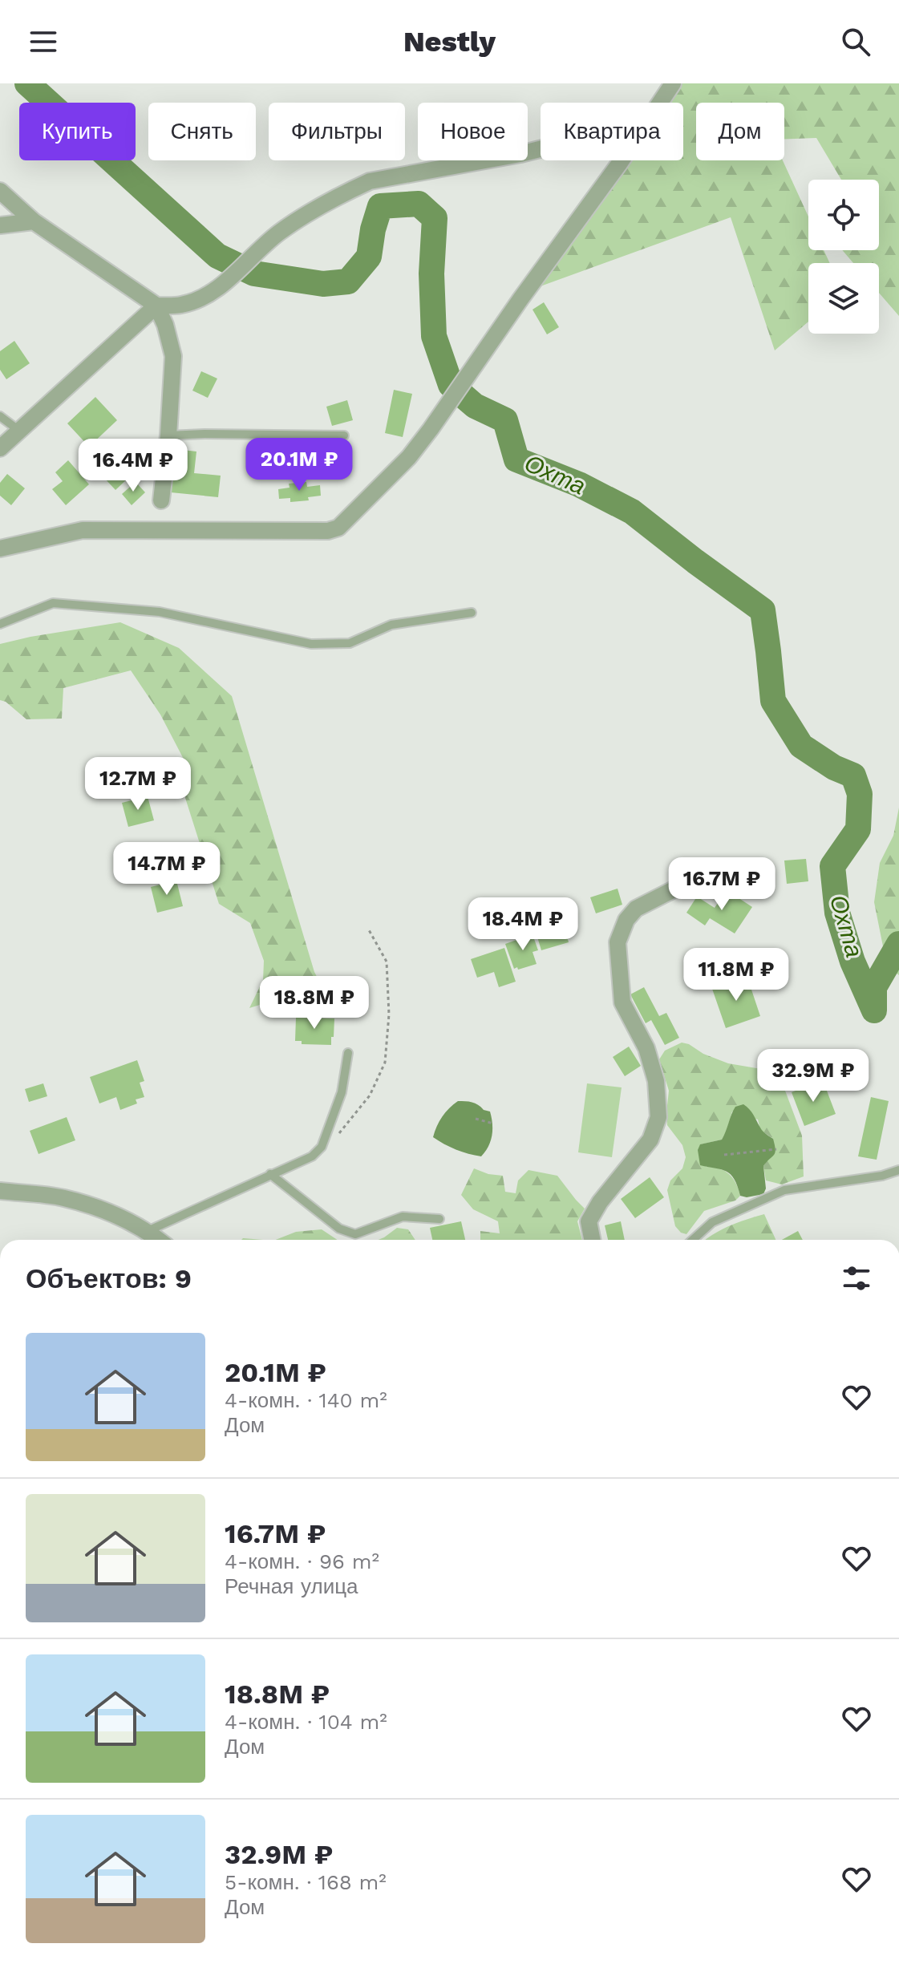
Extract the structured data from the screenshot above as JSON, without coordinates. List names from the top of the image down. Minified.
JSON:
{"water":["Охта"],"page":{"header":"Nestly","chip":["Купить","Снять","Фильтры","Новое","Квартира","Дом"],"price":["20.1M ₽","16.4M ₽","12.7M ₽","14.7M ₽","16.7M ₽","18.4M ₽","11.8M ₽","18.8M ₽","32.9M ₽"],"heading":"Объектов: 9","list":[{"name":"20.1M ₽","note":"4-комн. · 140 m² · Дом"},{"name":"16.7M ₽","note":"4-комн. · 96 m² · Речная улица"},{"name":"18.8M ₽","note":"4-комн. · 104 m² · Дом"},{"name":"32.9M ₽","note":"5-комн. · 168 m² · Дом"}]}}
